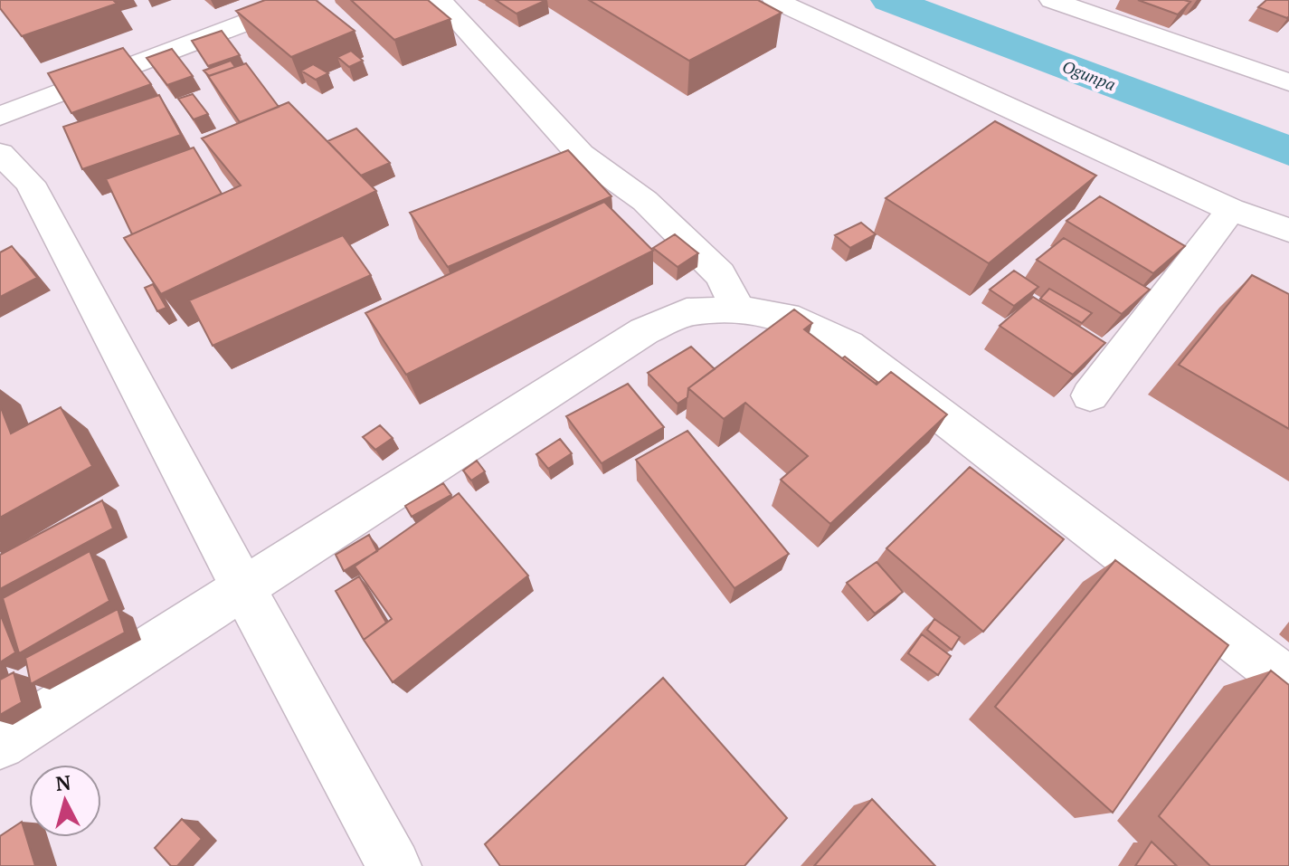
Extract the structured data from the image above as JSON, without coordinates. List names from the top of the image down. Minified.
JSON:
{"water":["Ogunpa"],"north":"top"}
